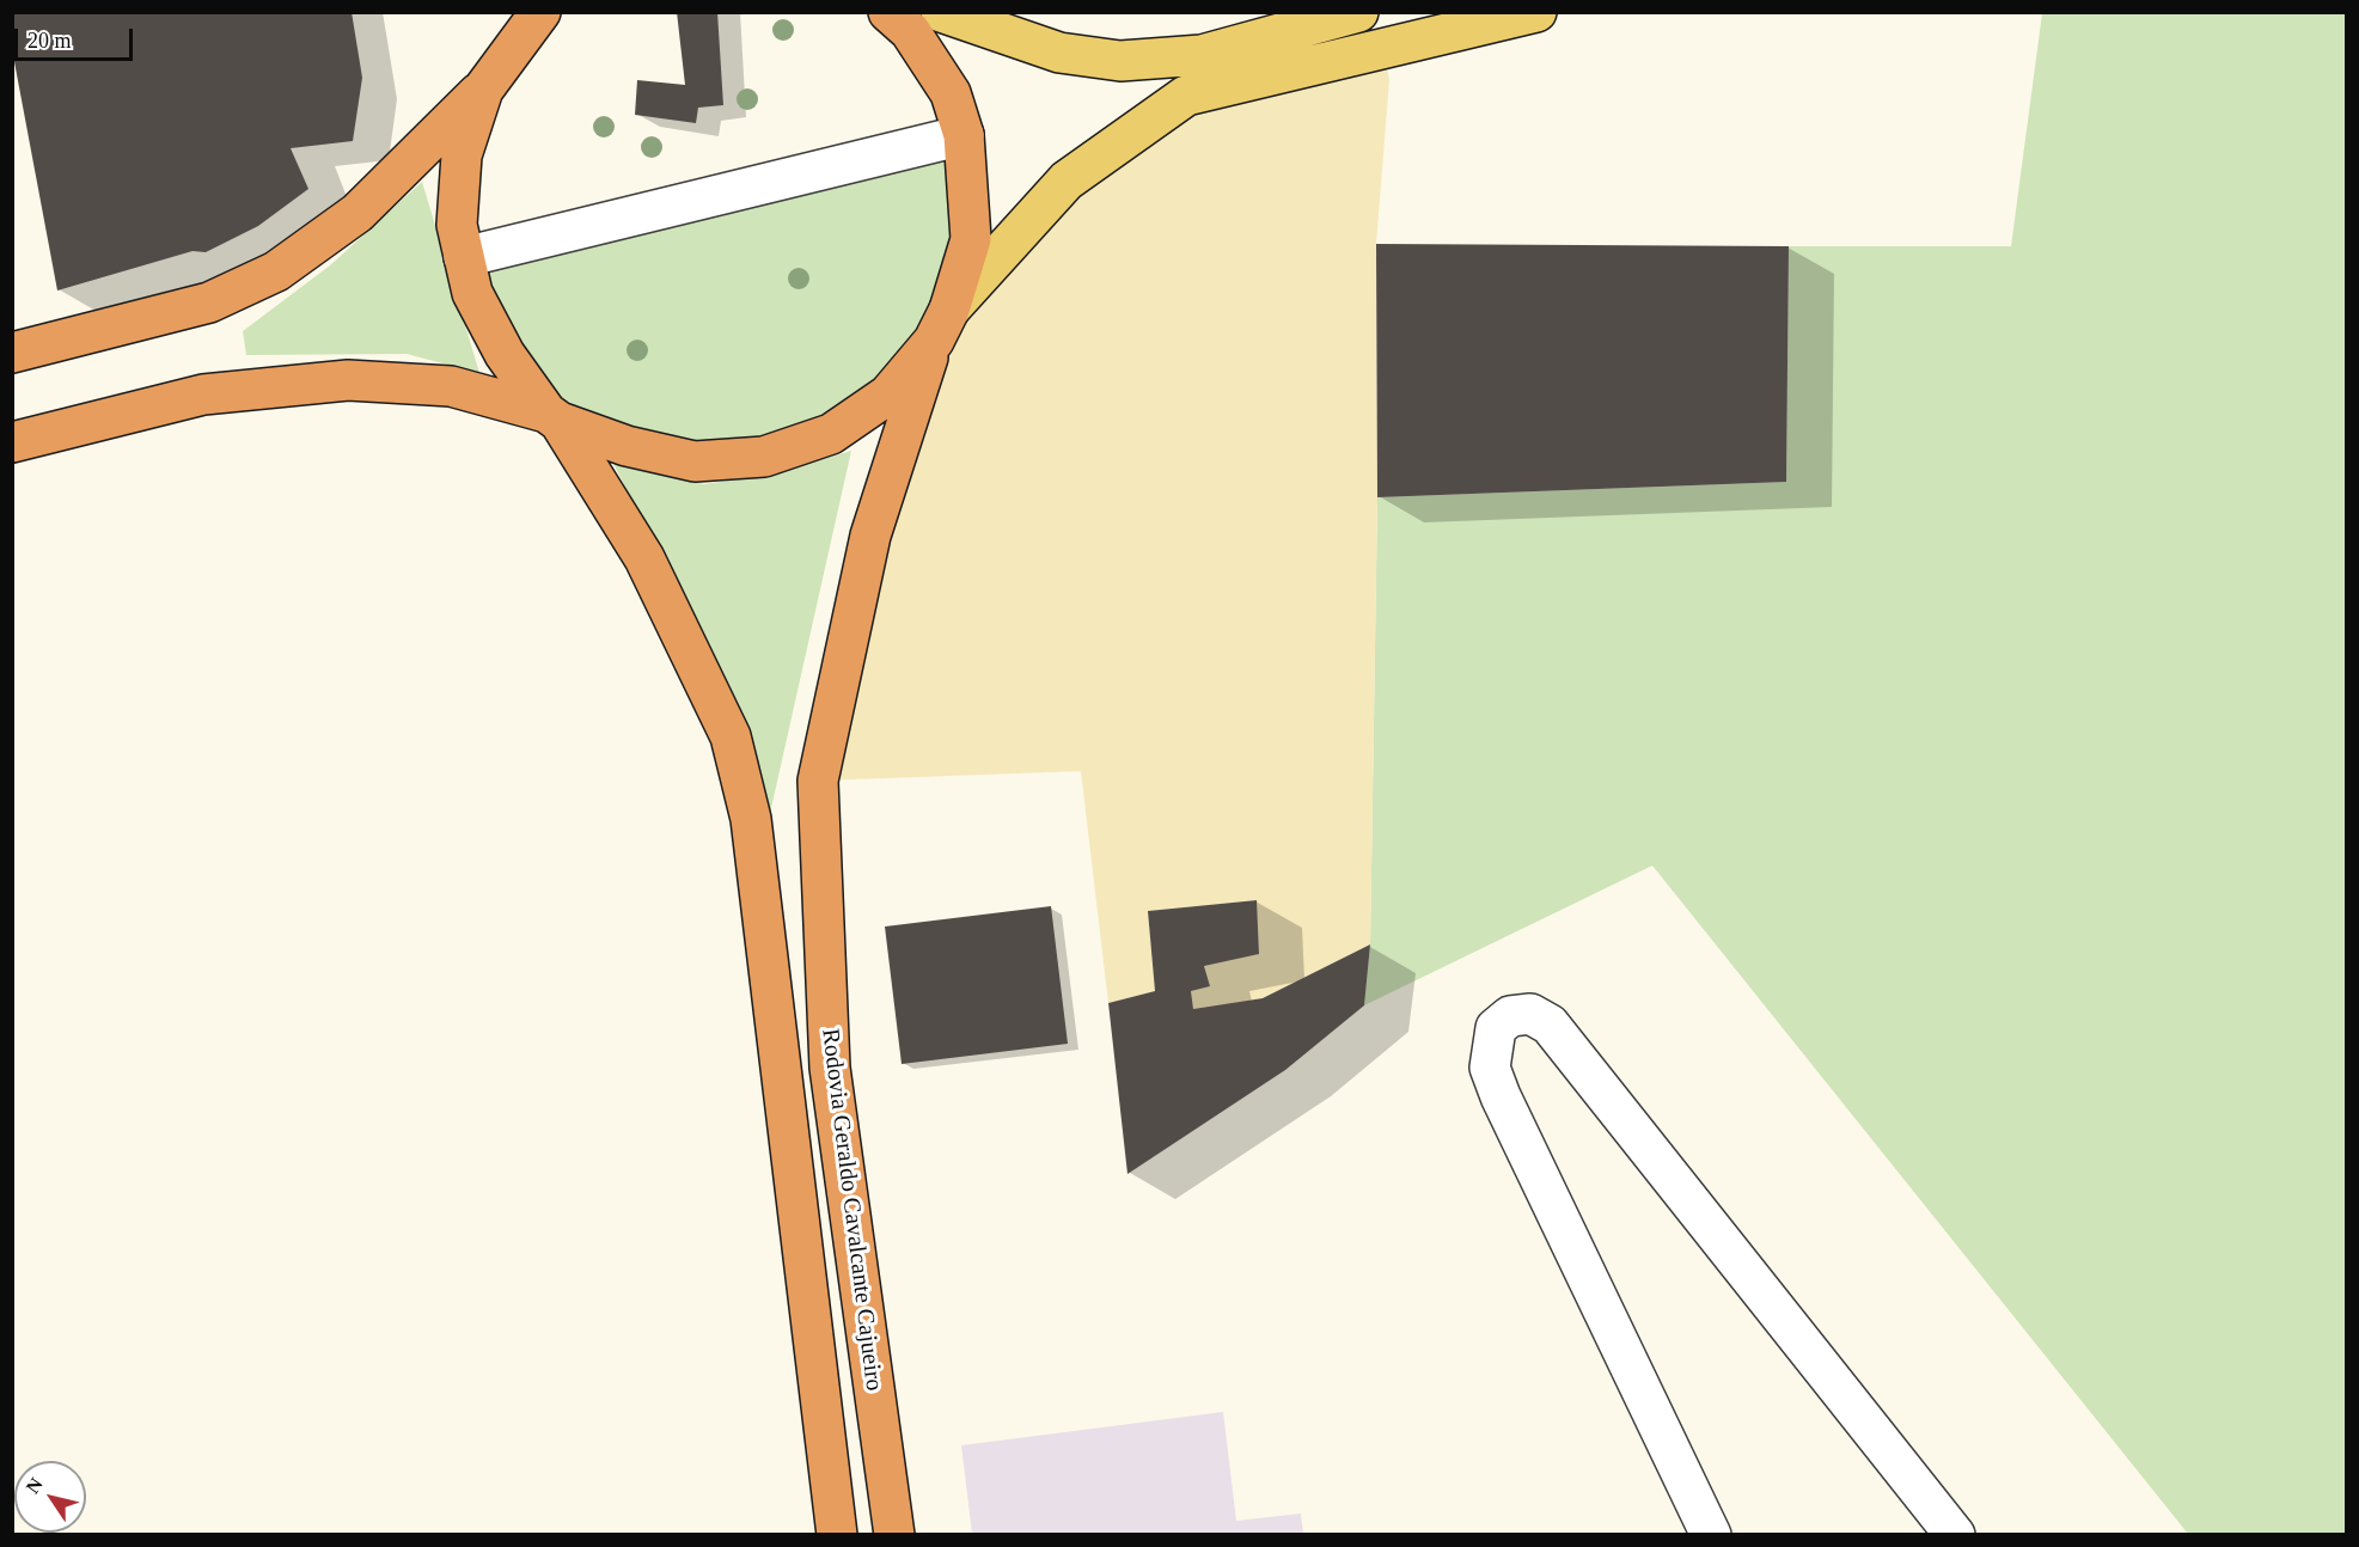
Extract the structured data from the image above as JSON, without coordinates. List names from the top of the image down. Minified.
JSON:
{"streets":{"highway":["Rodovia Geraldo Cavalcante Cajueiro"]},"scale_bar":"20 m","north":"top left"}
